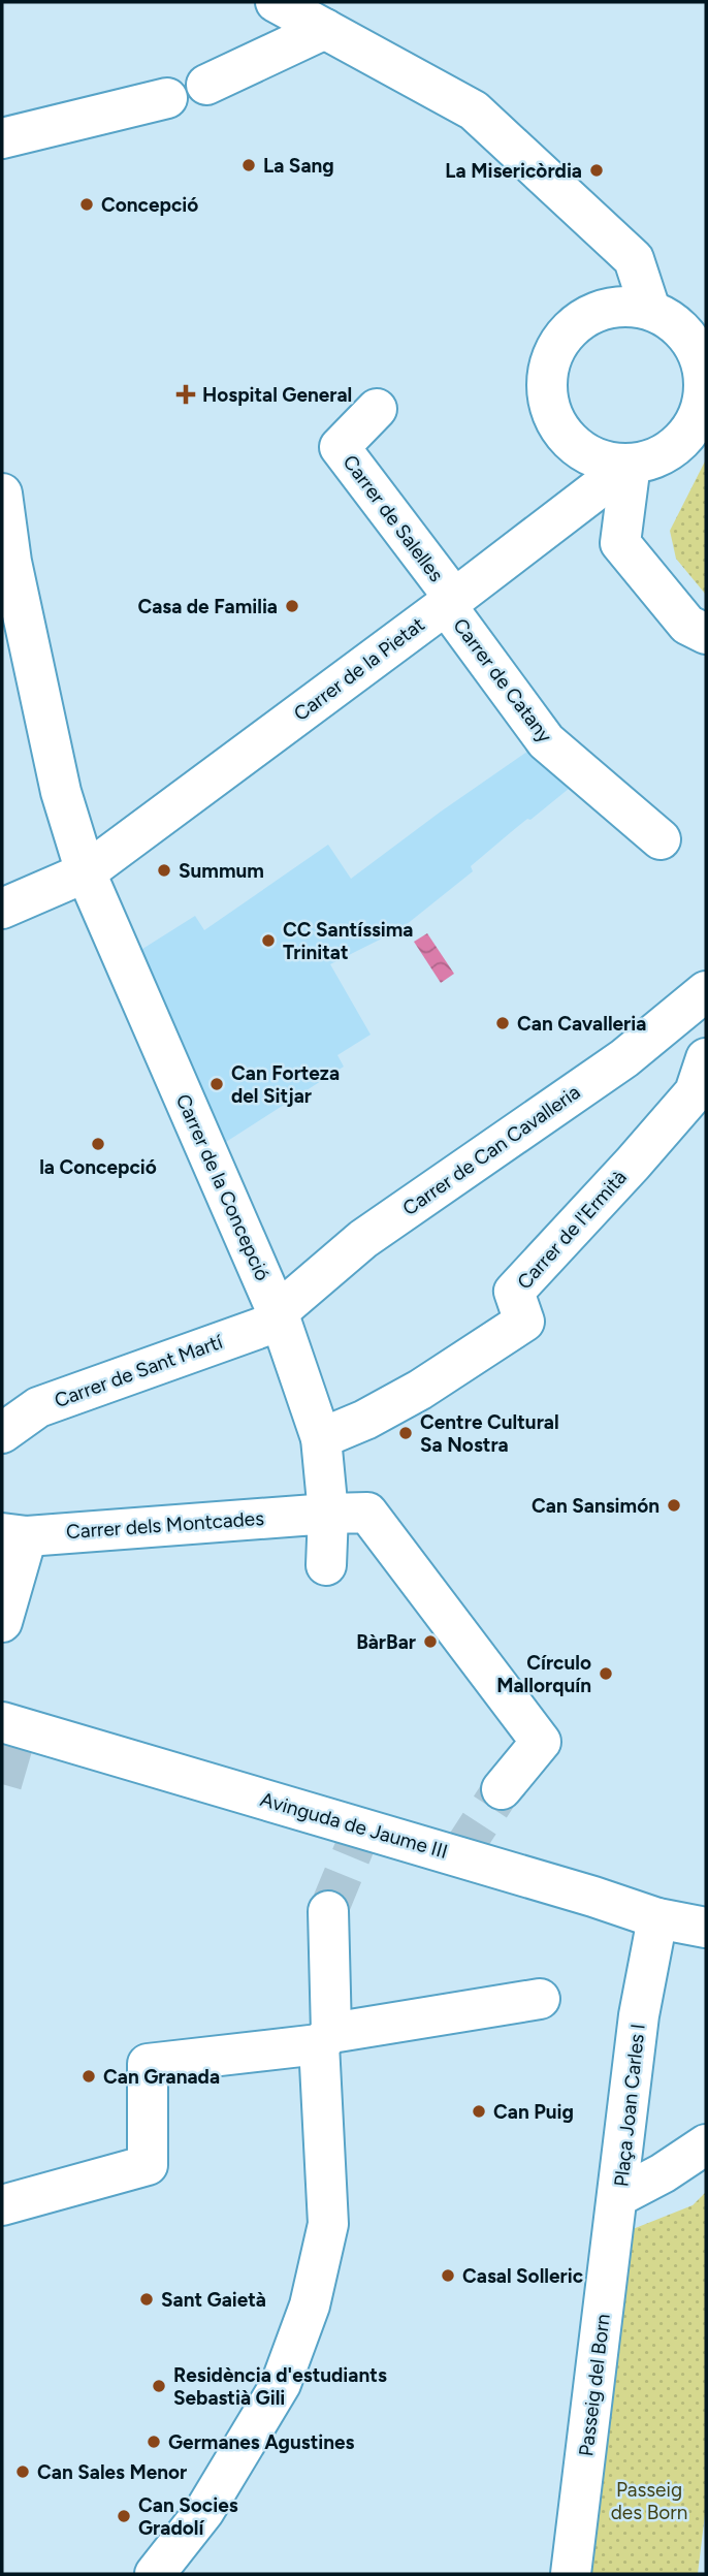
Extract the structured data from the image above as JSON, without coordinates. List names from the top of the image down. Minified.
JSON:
{"streets":{"street":["Carrer de Salelles","Carrer de la Pietat","Carrer de Catany","Carrer de Can Cavalleria","Carrer de la Concepció","Carrer de l'Ermità","Carrer de Sant Martí","Carrer dels Montcades","Avinguda de Jaume III","Plaça Joan Carles I","Passeig del Born"]},"crossings":[["Carrer de Salelles","Carrer de la Pietat"],["Carrer de Salelles","Carrer de Catany"],["Carrer de la Pietat","Carrer de Catany"],["Carrer de la Pietat","Carrer de la Concepció"],["Carrer de Can Cavalleria","Carrer de la Concepció"],["Carrer de Can Cavalleria","Carrer de Sant Martí"],["Carrer de la Concepció","Carrer de l'Ermità"],["Carrer de la Concepció","Carrer de Sant Martí"],["Carrer de la Concepció","Carrer dels Montcades"],["Avinguda de Jaume III","Plaça Joan Carles I"],["Plaça Joan Carles I","Passeig del Born"]],"parks":["Passeig des Born"],"places":{"other":["La Sang","La Misericòrdia","Concepció","Casa de Familia","Summum","CC Santíssima Trinitat","Can Cavalleria","Can Forteza del Sitjar","la Concepció","Centre Cultural Sa Nostra","Can Sansimón","BàrBar","Círculo Mallorquín","Can Granada","Can Puig","Casal Solleric","Sant Gaietà","Residència d'estudiants Sebastià Gili","Germanes Agustines","Can Sales Menor","Can Socies Gradolí"],"health":["Hospital General"]}}
